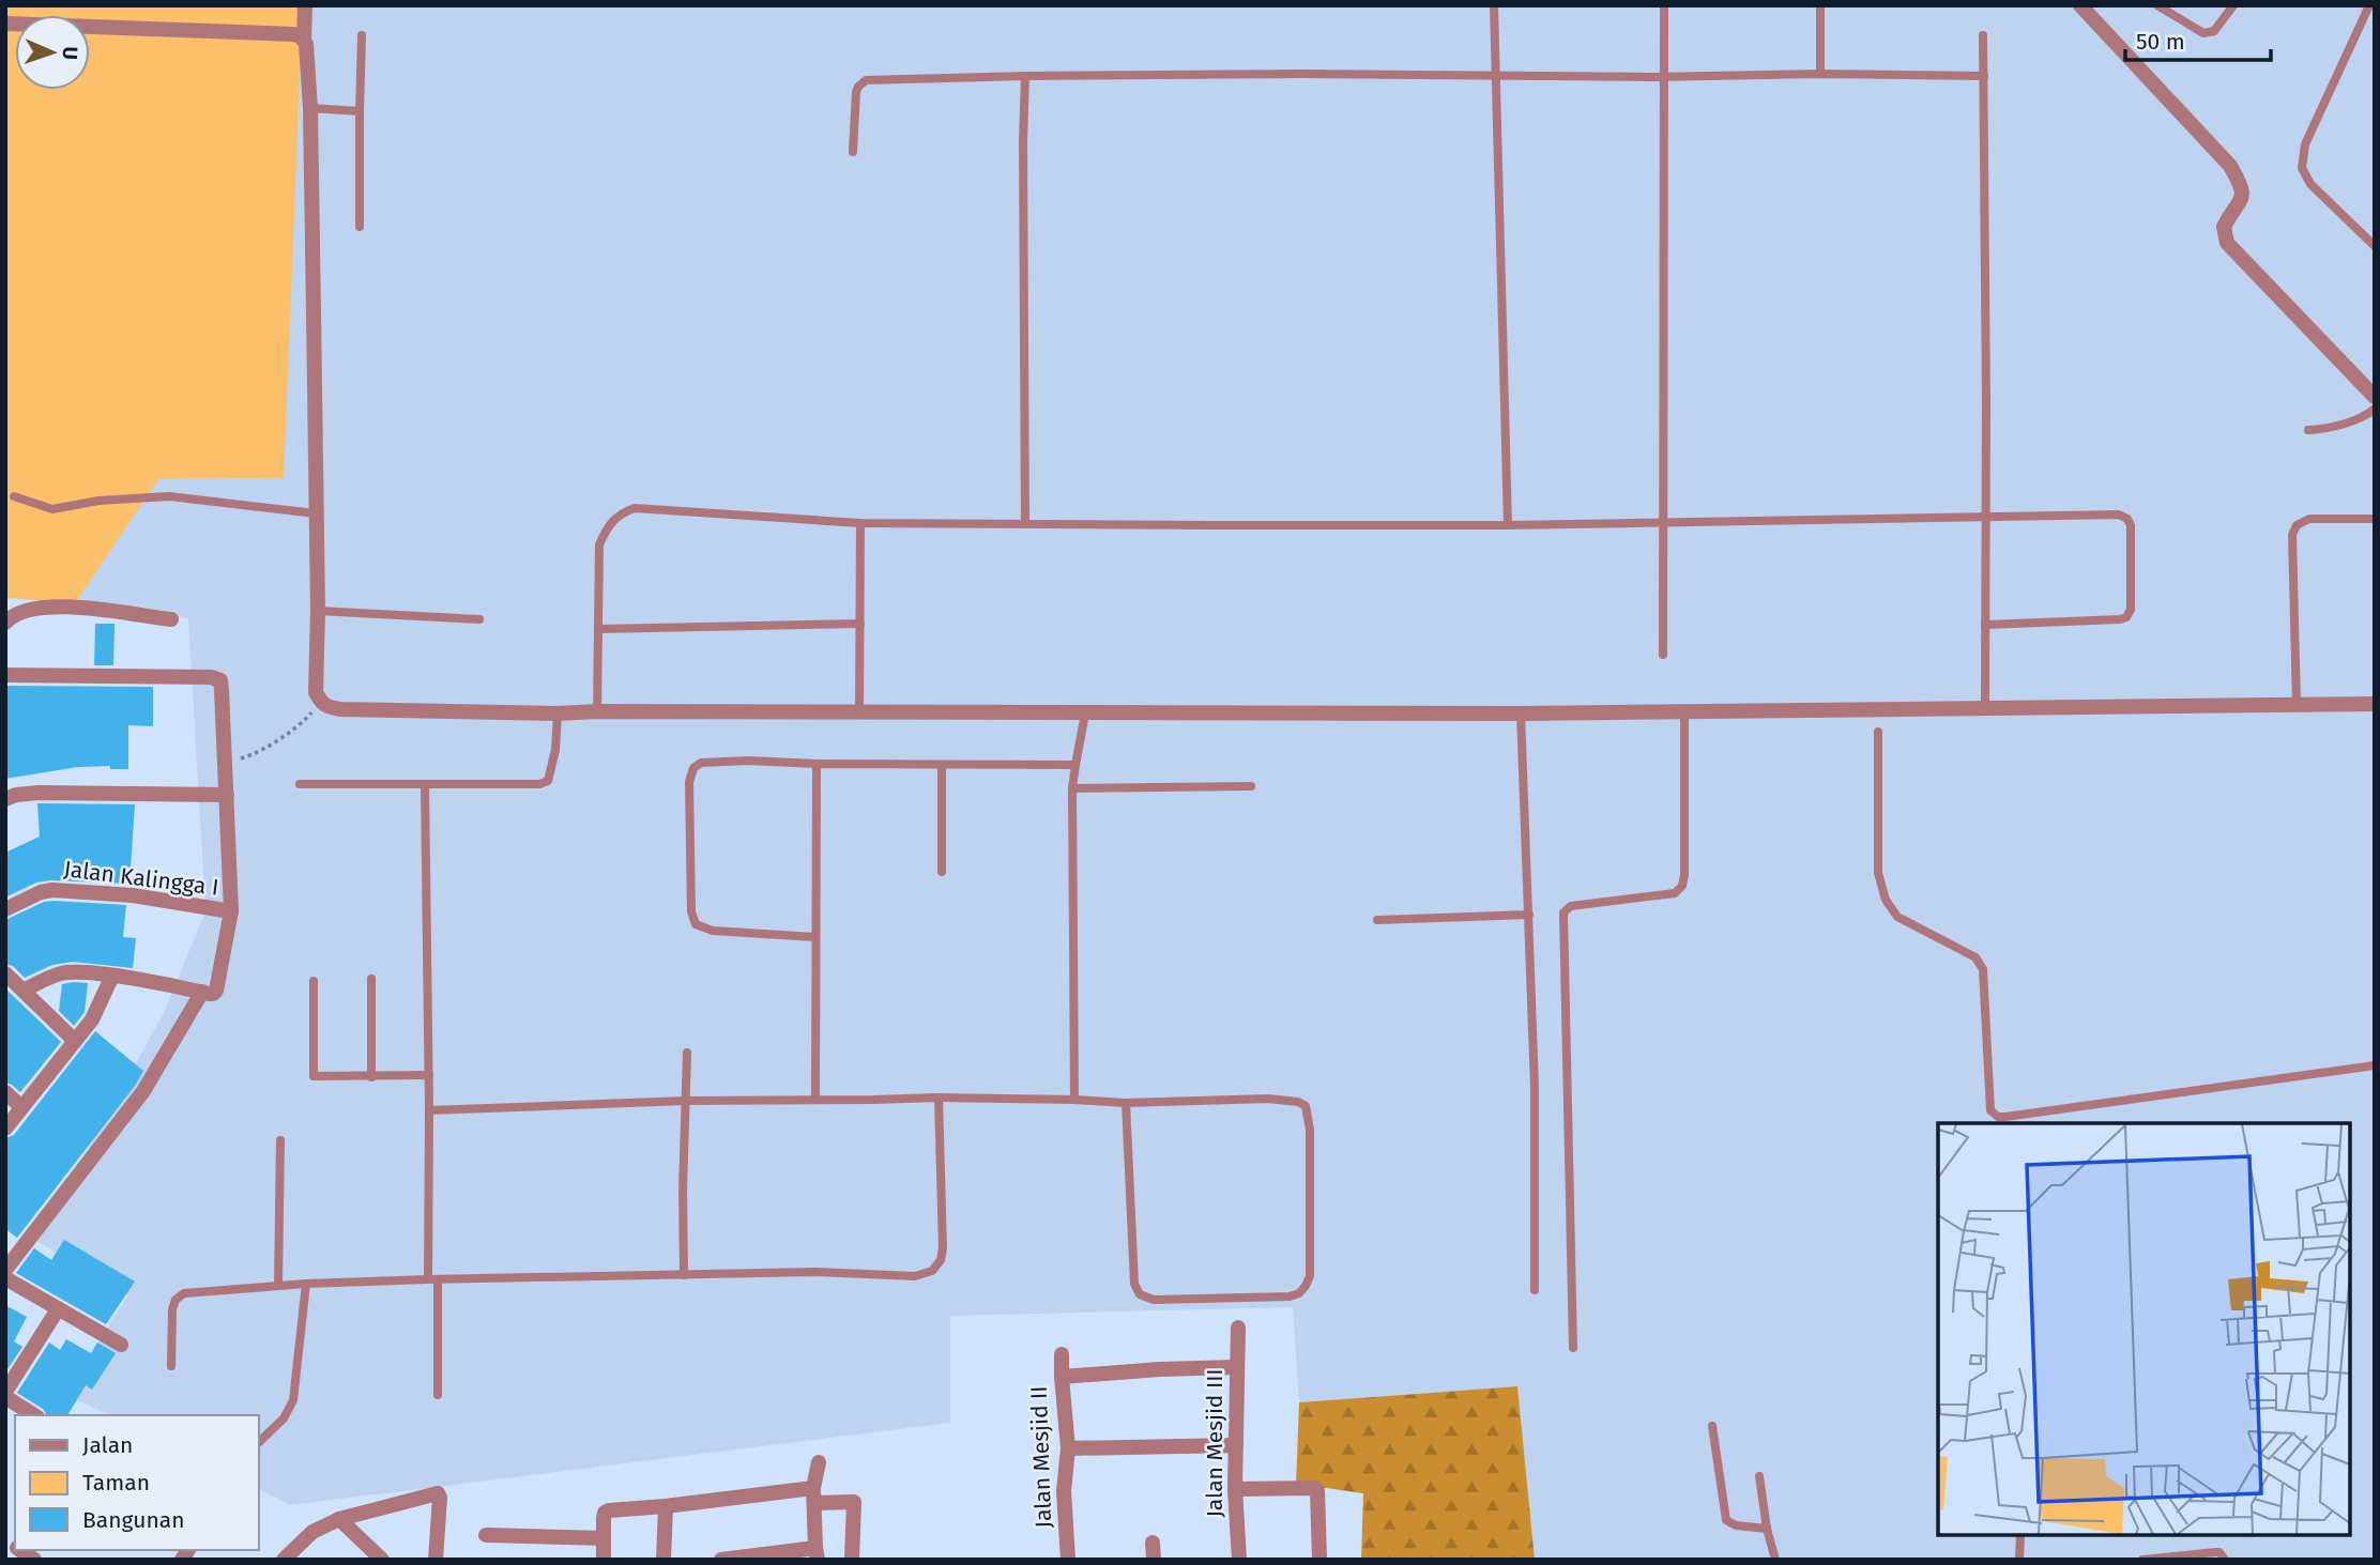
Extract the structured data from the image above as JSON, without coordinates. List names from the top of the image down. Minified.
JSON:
{"streets":{"street":["Jalan Kalingga I","Jalan Mesjid III","Jalan Mesjid II"]},"legend":["Jalan","Taman","Bangunan"],"scale_bar":"50 m","north":"right"}
